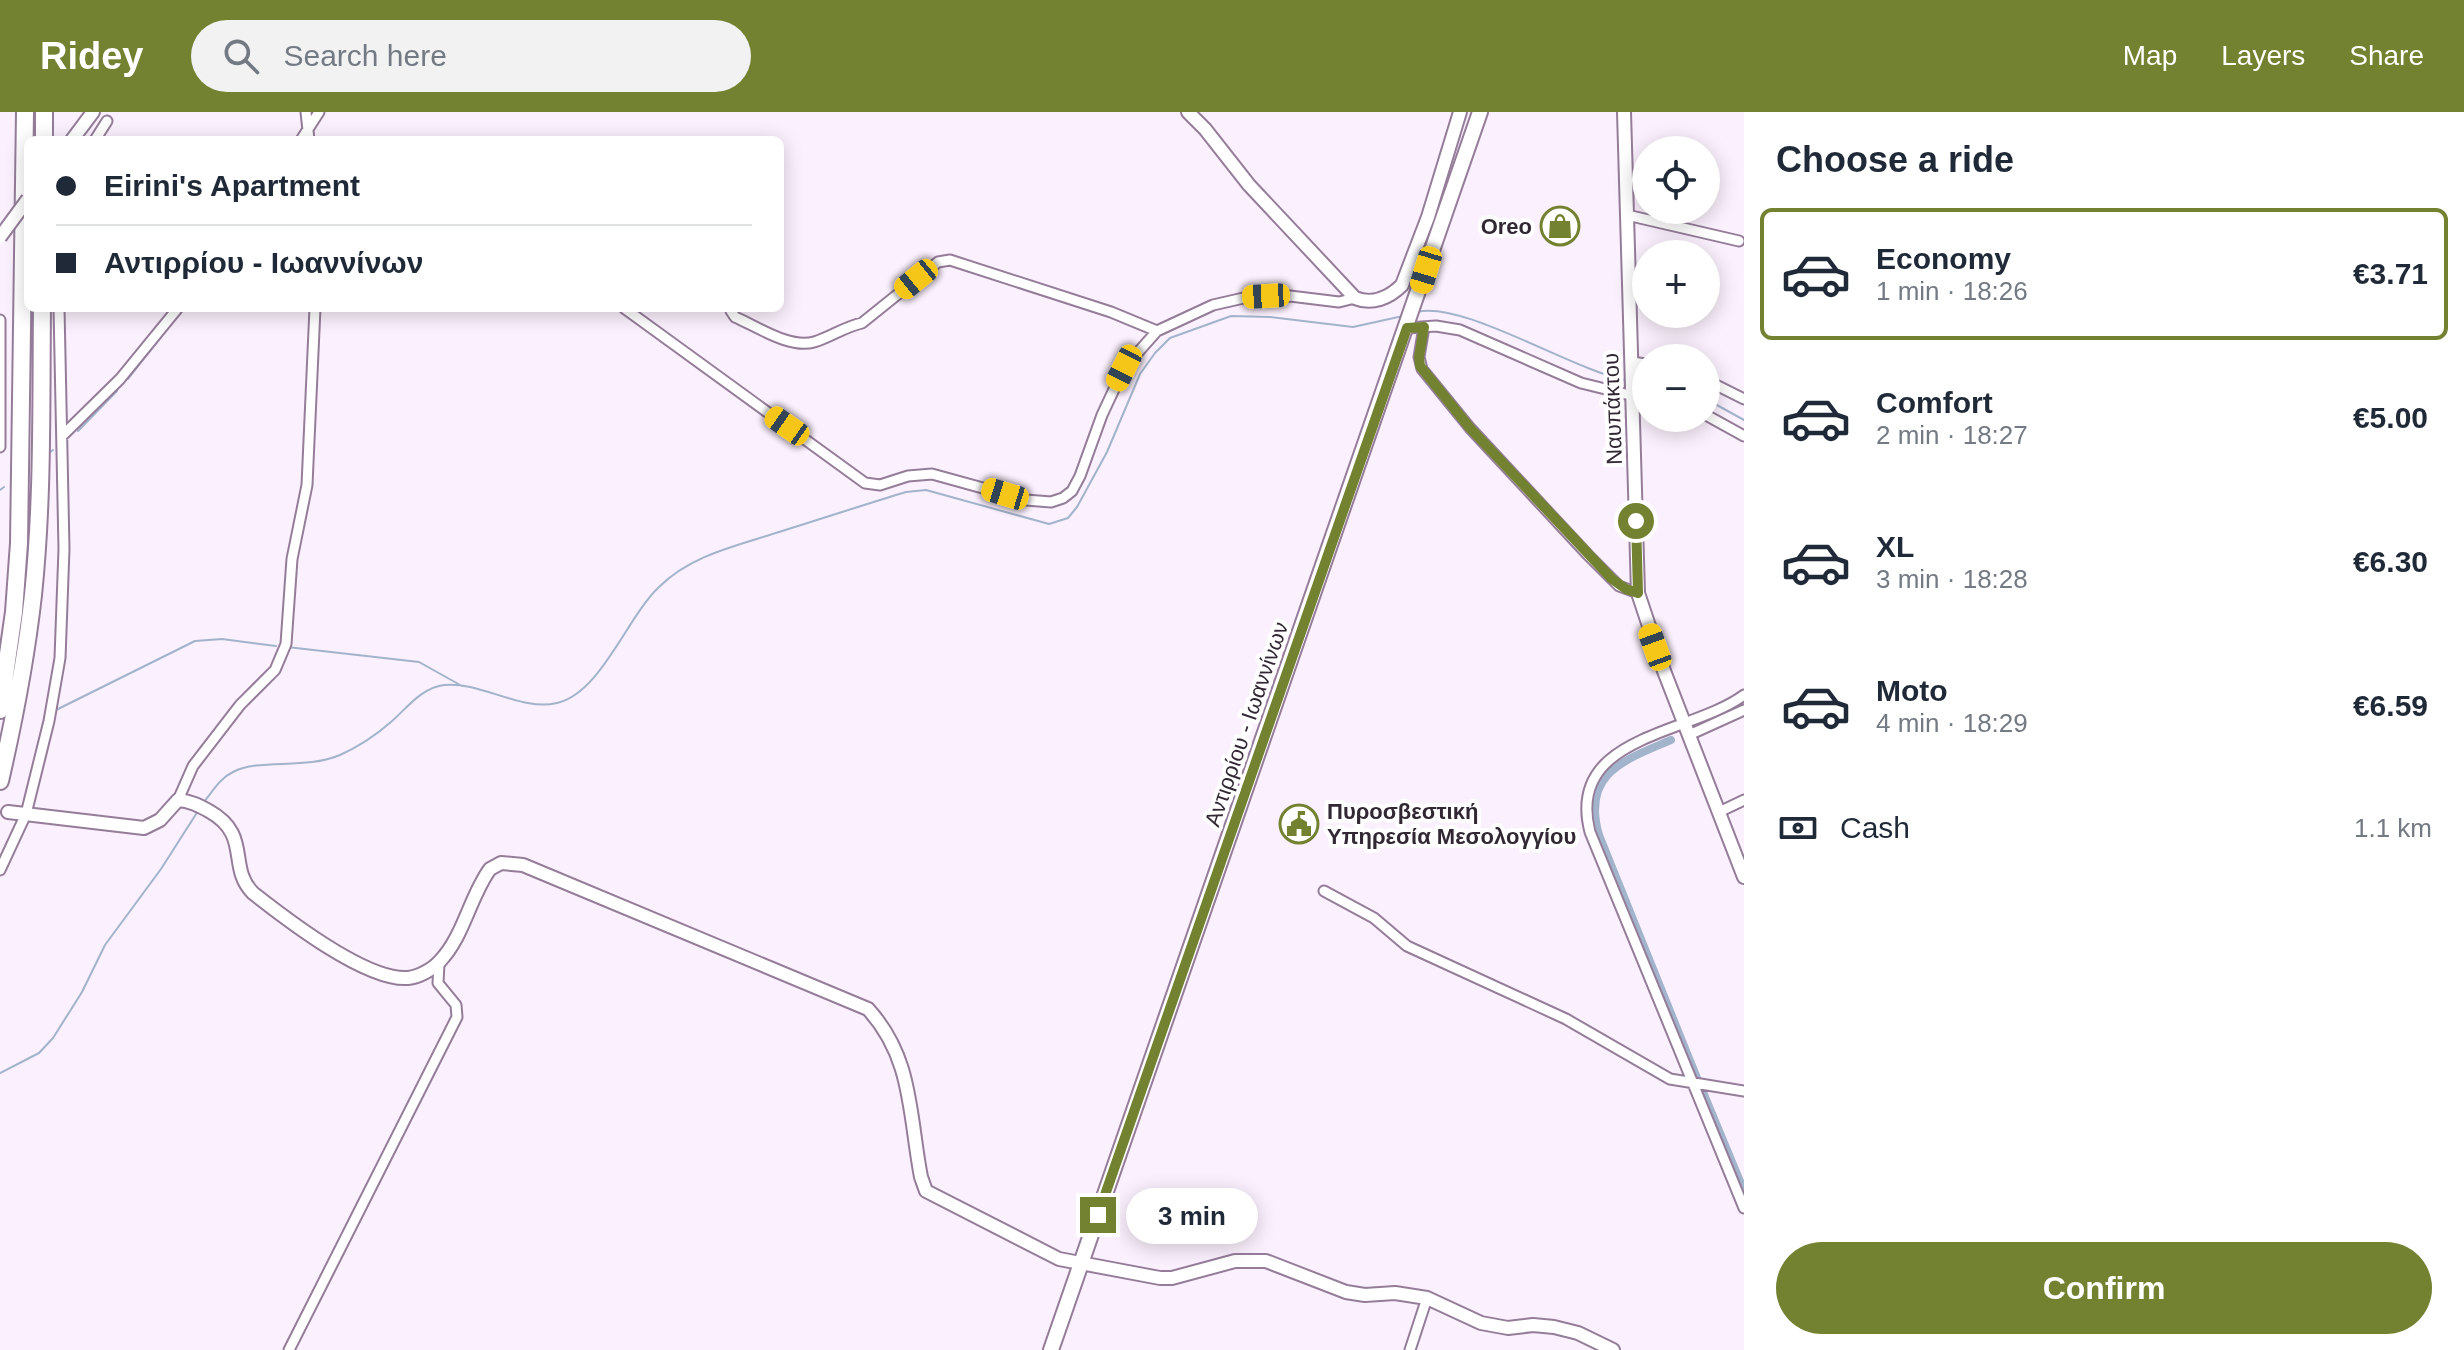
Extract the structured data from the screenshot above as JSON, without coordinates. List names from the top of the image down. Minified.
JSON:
{"streets":{"main road":["Αντιρρίου - Ιωαννίνων"],"street":["Ναυπάκτου"]},"places":{"shop":["Oreo"],"public building":["Πυροσβεστική Υπηρεσία Μεσολογγίου"]},"page":{"header":"Ridey","search":"Search here","nav":["Map","Layers","Share"],"heading":"Choose a ride","map_buttons":["+","−"],"banner":["Eirini's Apartment","Αντιρρίου - Ιωαννίνων"],"list":[{"name":"Economy","note":"1 min · 18:26","value":"€3.71"},{"name":"Comfort","note":"2 min · 18:27","value":"€5.00"},{"name":"XL","note":"3 min · 18:28","value":"€6.30"},{"name":"Moto","note":"4 min · 18:29","value":"€6.59"}],"pay":["Cash","1.1 km"],"bubble":"3 min","buttons":"Confirm"}}
